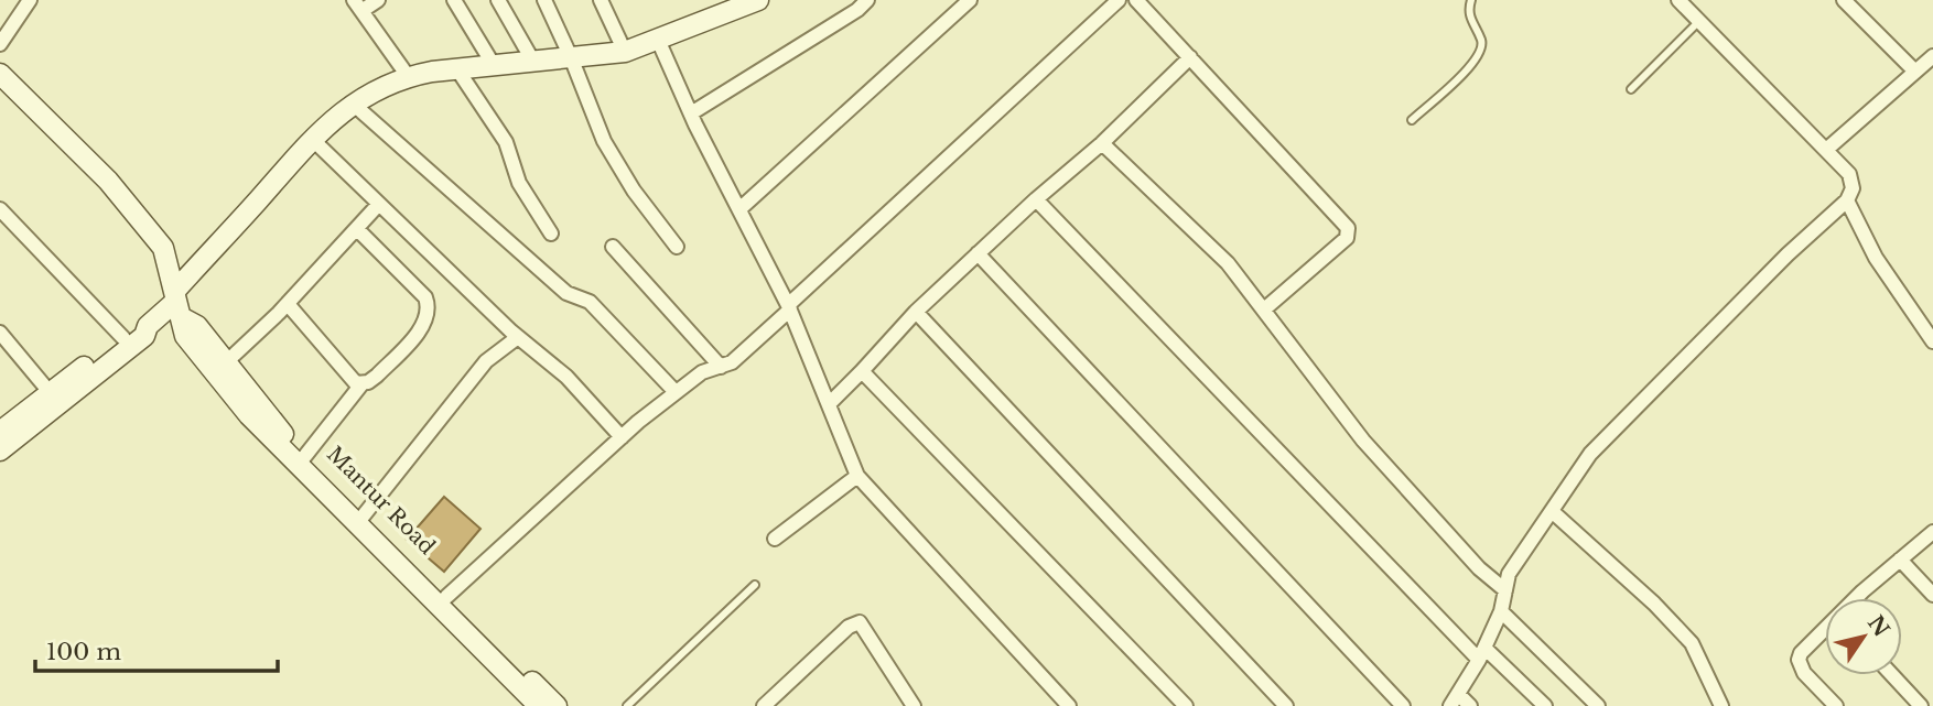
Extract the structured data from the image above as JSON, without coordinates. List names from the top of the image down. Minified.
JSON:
{"streets":{"main road":["Mantur Road"]},"scale_bar":"100 m","north":"top right"}
